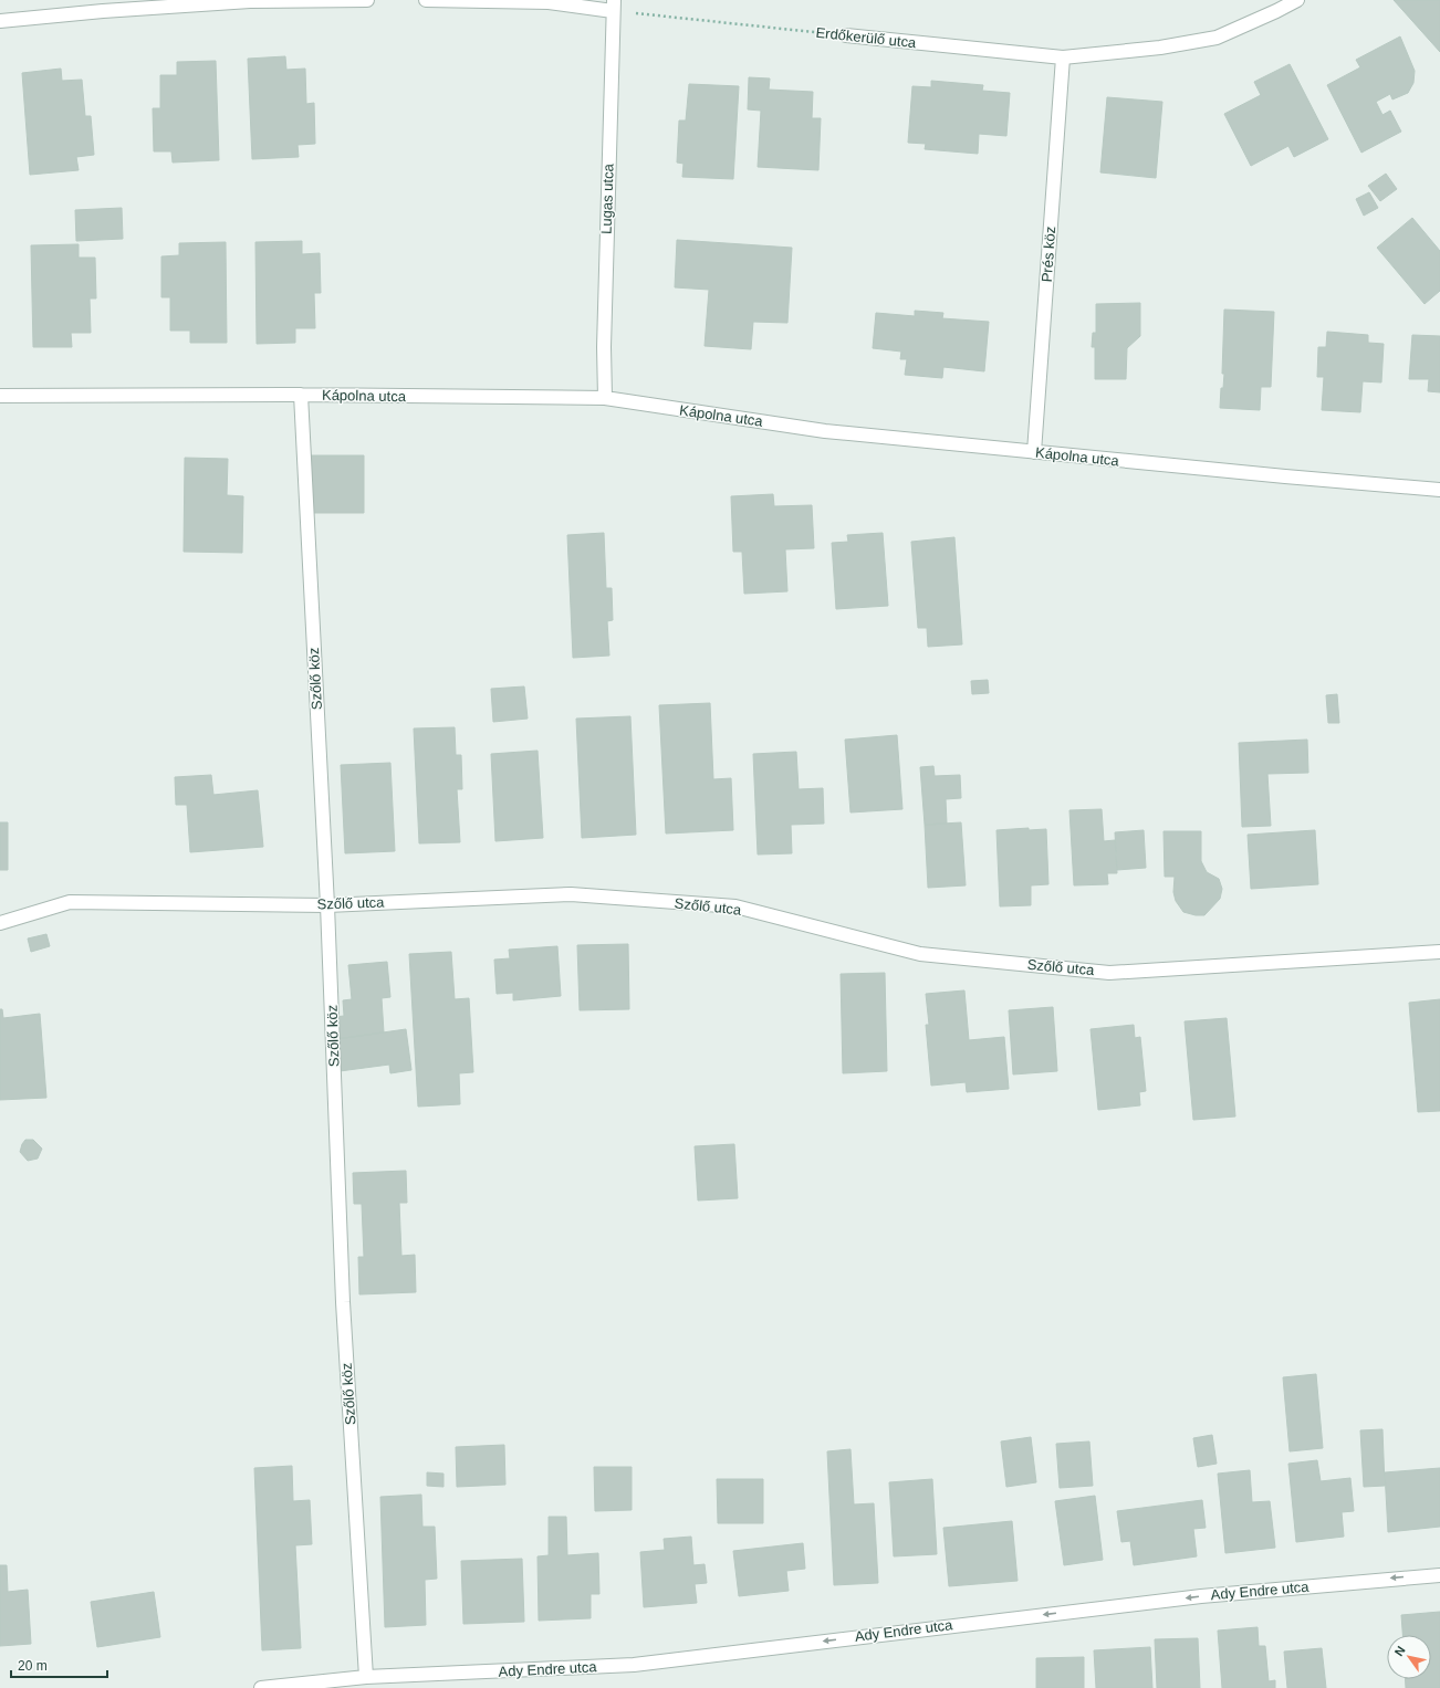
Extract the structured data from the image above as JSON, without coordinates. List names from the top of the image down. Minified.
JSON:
{"streets":{"street":["Erdőkerülő utca","Lugas utca","Prés köz","Kápolna utca","Szőlő köz","Szőlő utca","Ady Endre utca"]},"crossings":[["Erdőkerülő utca","Lugas utca"],["Erdőkerülő utca","Prés köz"],["Lugas utca","Kápolna utca"],["Prés köz","Kápolna utca"],["Kápolna utca","Szőlő köz"],["Szőlő köz","Szőlő utca"],["Szőlő köz","Ady Endre utca"]],"one_way":["Ady Endre utca"],"scale_bar":"20 m","north":"top left"}
